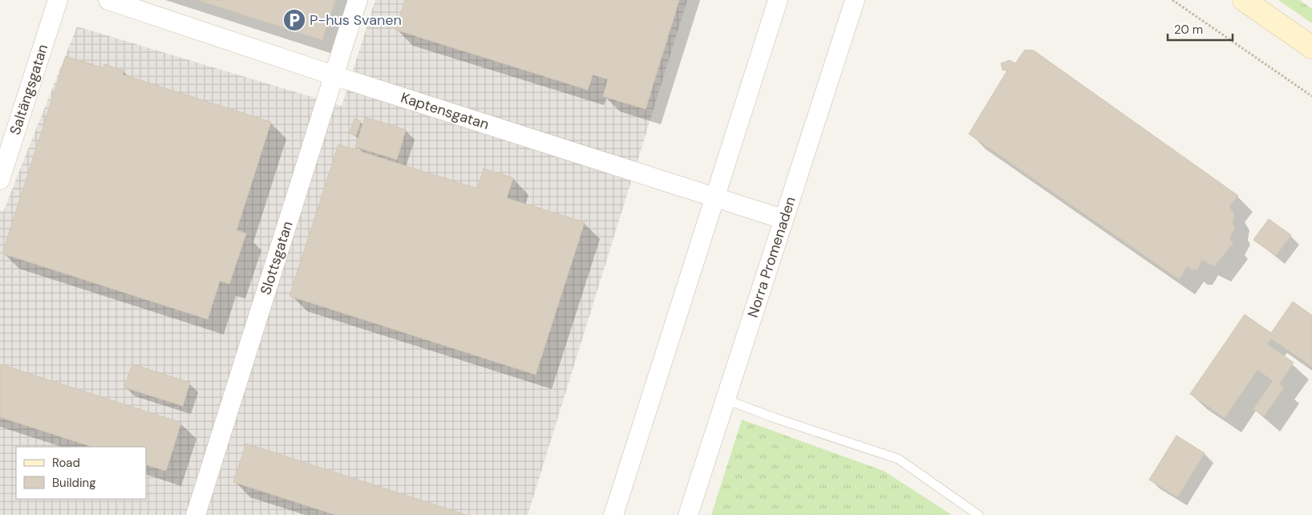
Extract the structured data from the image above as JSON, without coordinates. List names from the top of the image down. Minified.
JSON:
{"streets":{"street":["Saltängsgatan","Kaptensgatan","Slottsgatan","Norra Promenaden"]},"crossings":[["Kaptensgatan","Slottsgatan"],["Kaptensgatan","Norra Promenaden"]],"places":{"parking":["P-hus Svanen"]},"legend":["Road","Building"],"scale_bar":"20 m"}
